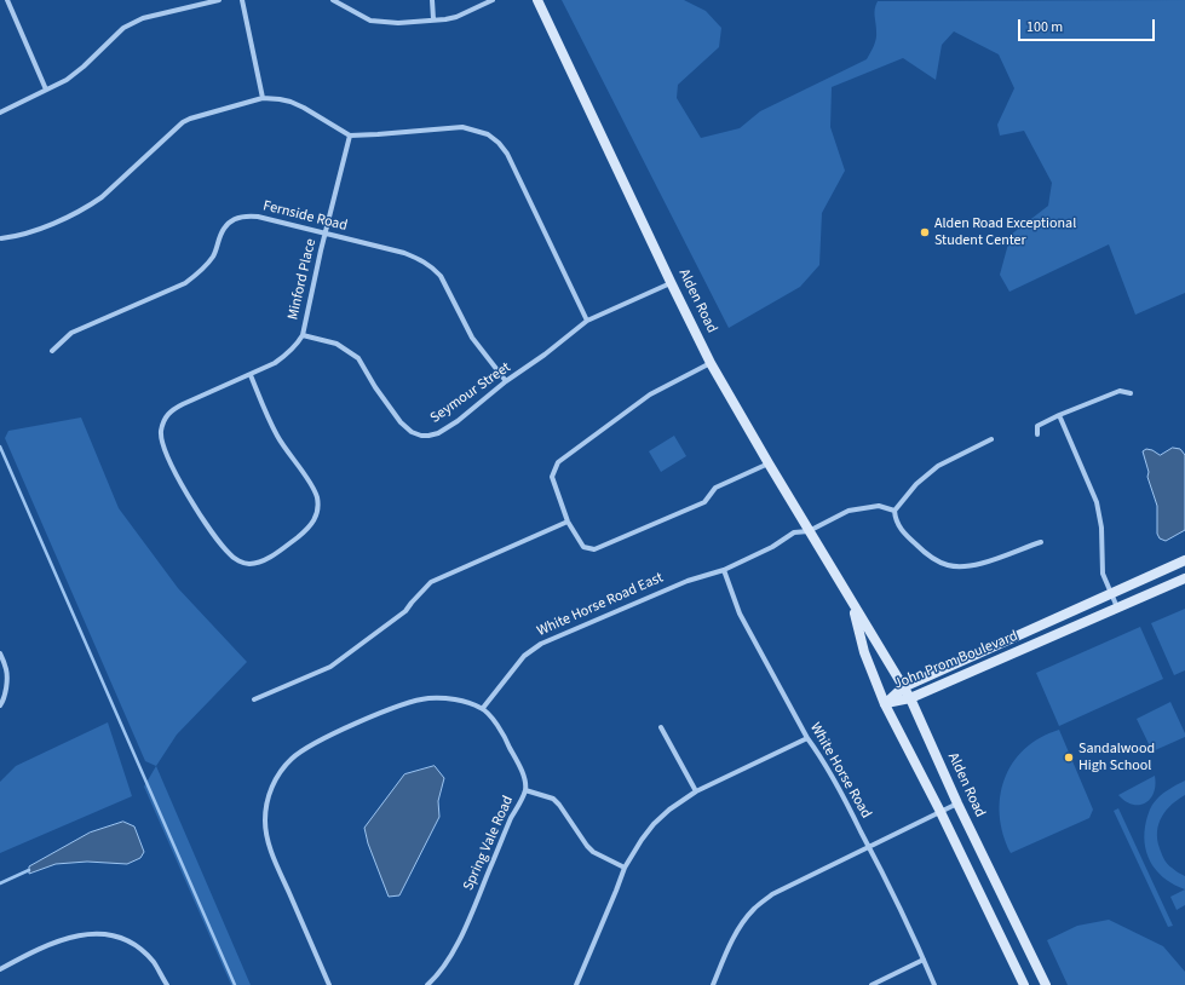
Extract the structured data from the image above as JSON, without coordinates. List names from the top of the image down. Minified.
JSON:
{"streets":{"street":["Fernside Road","Minford Place","Alden Road","Seymour Street","White Horse Road East","John Prom Boulevard","White Horse Road","Spring Vale Road"]},"crossings":[["Fernside Road","Minford Place"],["Fernside Road","Seymour Street"],["Minford Place","Seymour Street"],["Alden Road","Seymour Street"],["Alden Road","White Horse Road East"],["Alden Road","John Prom Boulevard"],["White Horse Road East","White Horse Road"],["White Horse Road East","Spring Vale Road"]],"places":["Alden Road Exceptional Student Center","Sandalwood High School"],"scale_bar":"100 m"}
